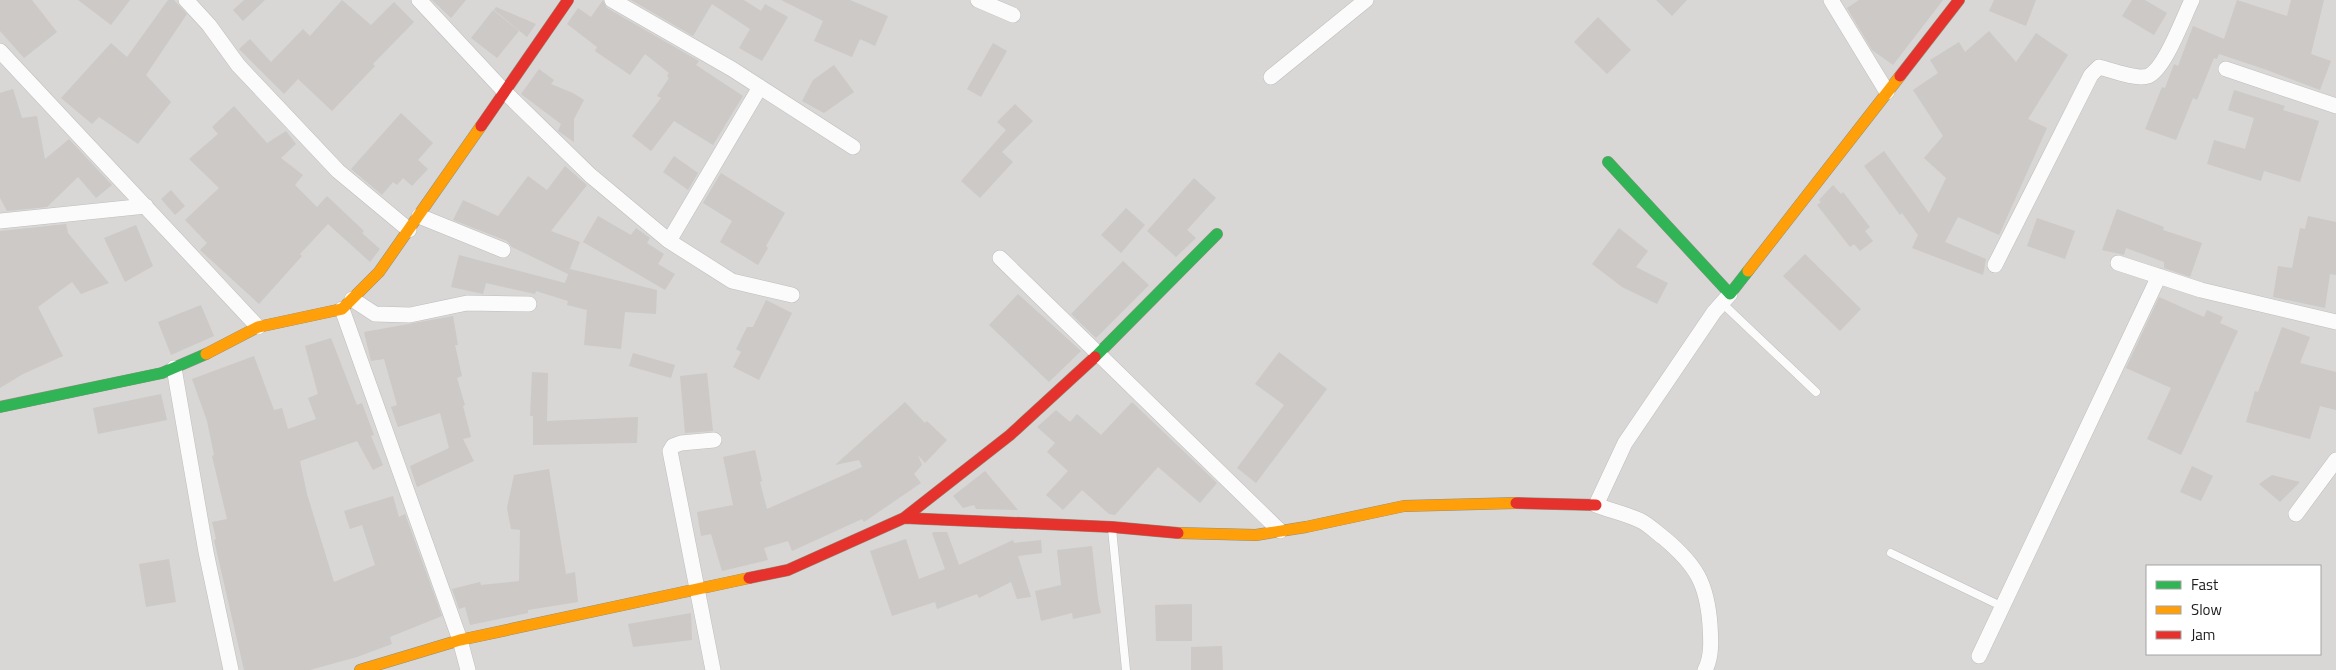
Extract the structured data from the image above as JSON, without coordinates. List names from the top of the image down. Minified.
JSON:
{"legend":["Fast","Slow","Jam"]}
